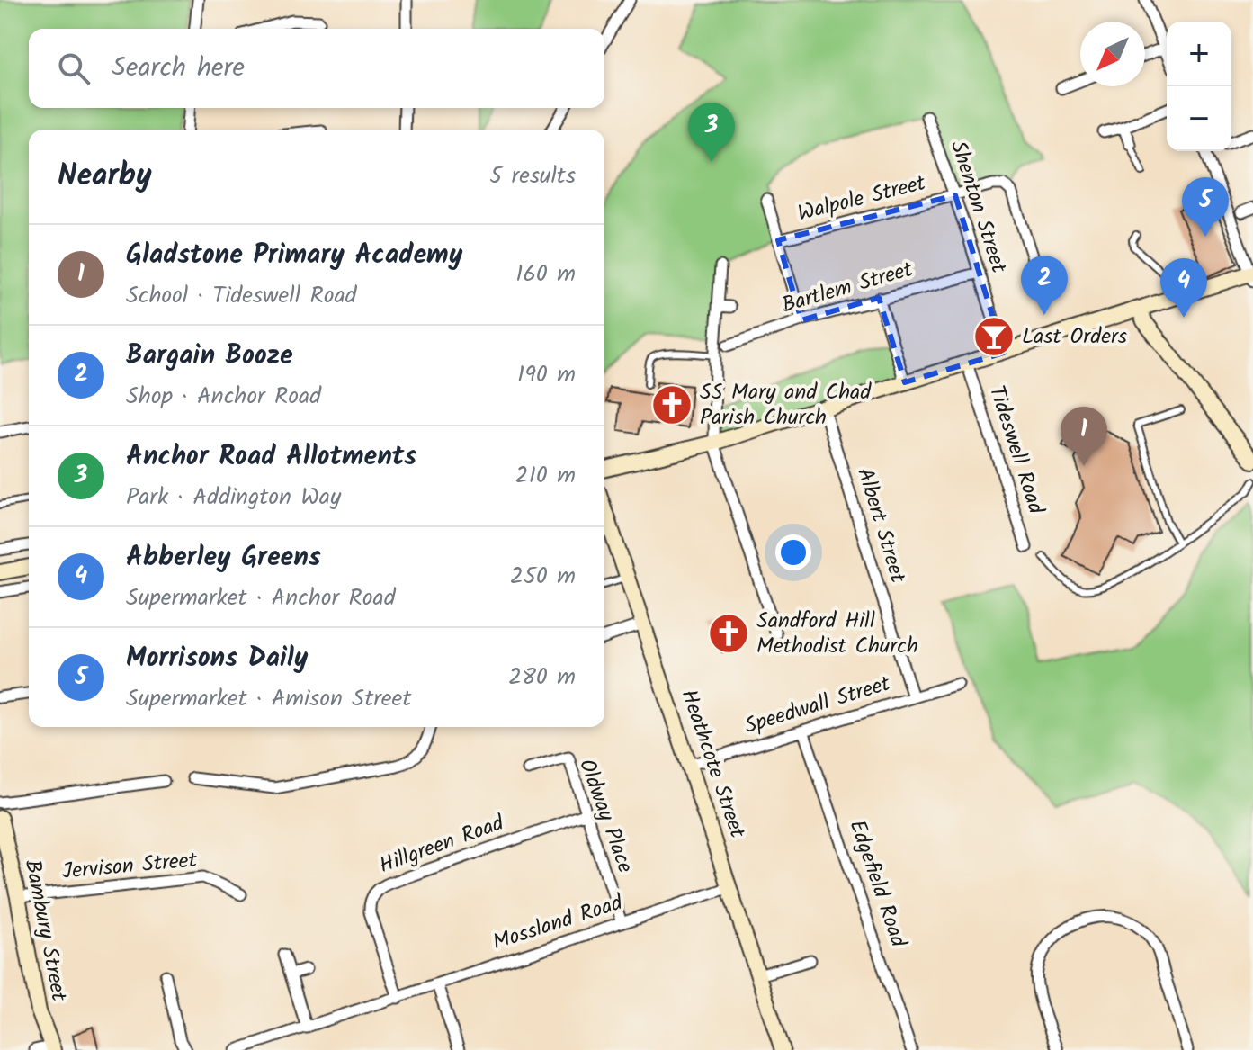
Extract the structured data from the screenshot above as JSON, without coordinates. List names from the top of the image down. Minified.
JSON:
{"streets":{"street":["Walpole Street","Shenton Street","Bartlem Street","Tideswell Road","Albert Street","Speedwall Street","Heathcote Street","Oldway Place","Hillgreen Road","Jervison Street","Edgefield Road","Mossland Road","Bambury Street"]},"crossings":[["Walpole Street","Shenton Street"],["Shenton Street","Bartlem Street"],["Albert Street","Speedwall Street"],["Speedwall Street","Heathcote Street"],["Speedwall Street","Edgefield Road"],["Heathcote Street","Mossland Road"],["Oldway Place","Hillgreen Road"],["Oldway Place","Mossland Road"],["Hillgreen Road","Mossland Road"],["Jervison Street","Bambury Street"]],"places":{"bar":["Last Orders"],"church":["SS Mary and Chad Parish Church","Sandford Hill Methodist Church"]},"north":"bottom left","page":{"map_buttons":["+","−"],"search":"Search here","pins":["3","5","2","4","1"],"heading":["Nearby","5 results"],"list":[{"mark":"1","name":"Gladstone Primary Academy","note":"School · Tideswell Road","value":"160 m"},{"mark":"2","name":"Bargain Booze","note":"Shop · Anchor Road","value":"190 m"},{"mark":"3","name":"Anchor Road Allotments","note":"Park · Addington Way","value":"210 m"},{"mark":"4","name":"Abberley Greens","note":"Supermarket · Anchor Road","value":"250 m"},{"mark":"5","name":"Morrisons Daily","note":"Supermarket · Amison Street","value":"280 m"}]}}
